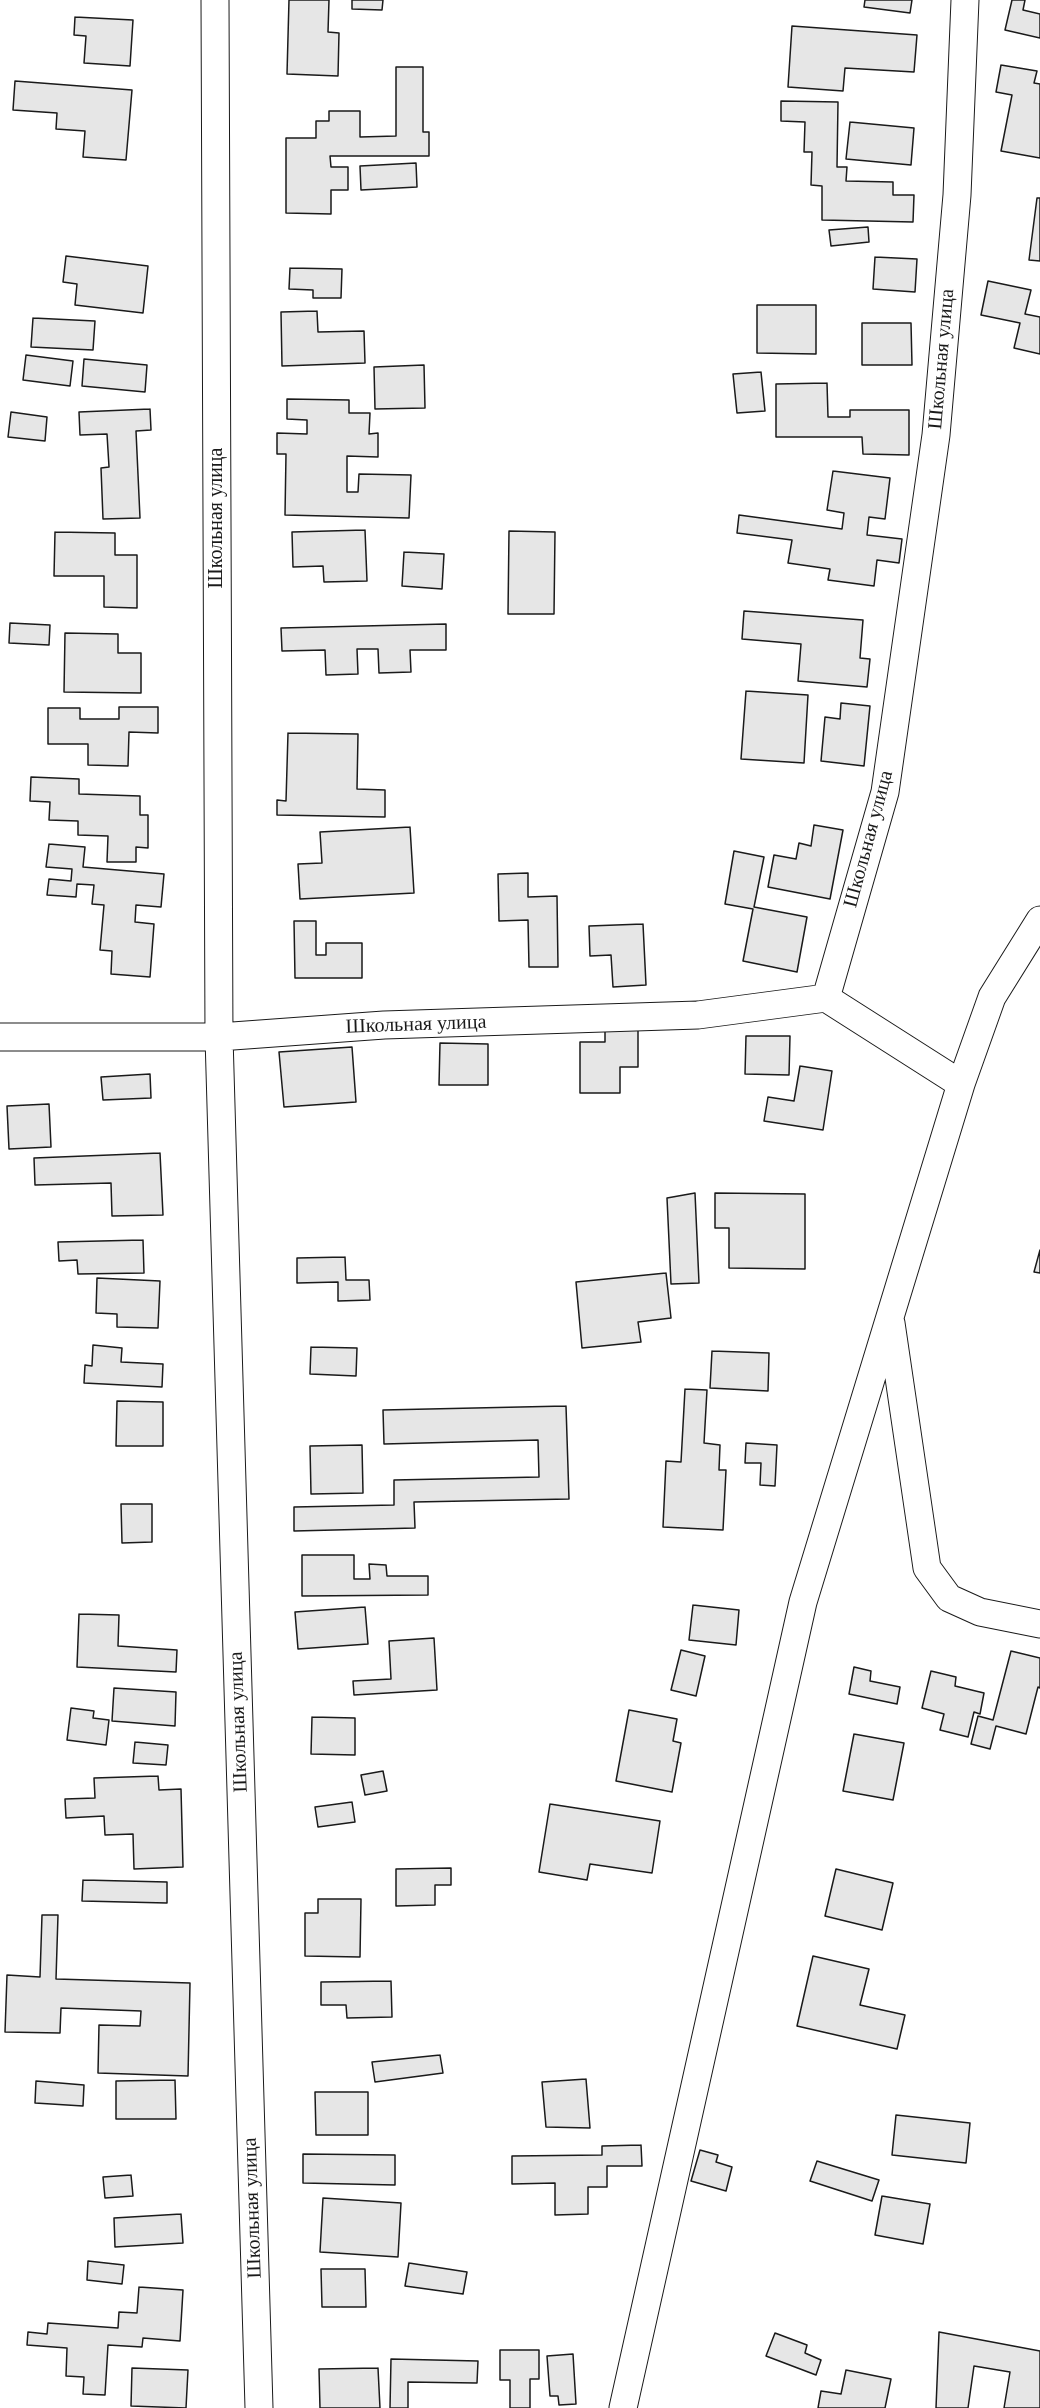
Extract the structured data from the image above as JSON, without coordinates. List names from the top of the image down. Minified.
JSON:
{"streets":{"street":["Школьная улица"]}}
